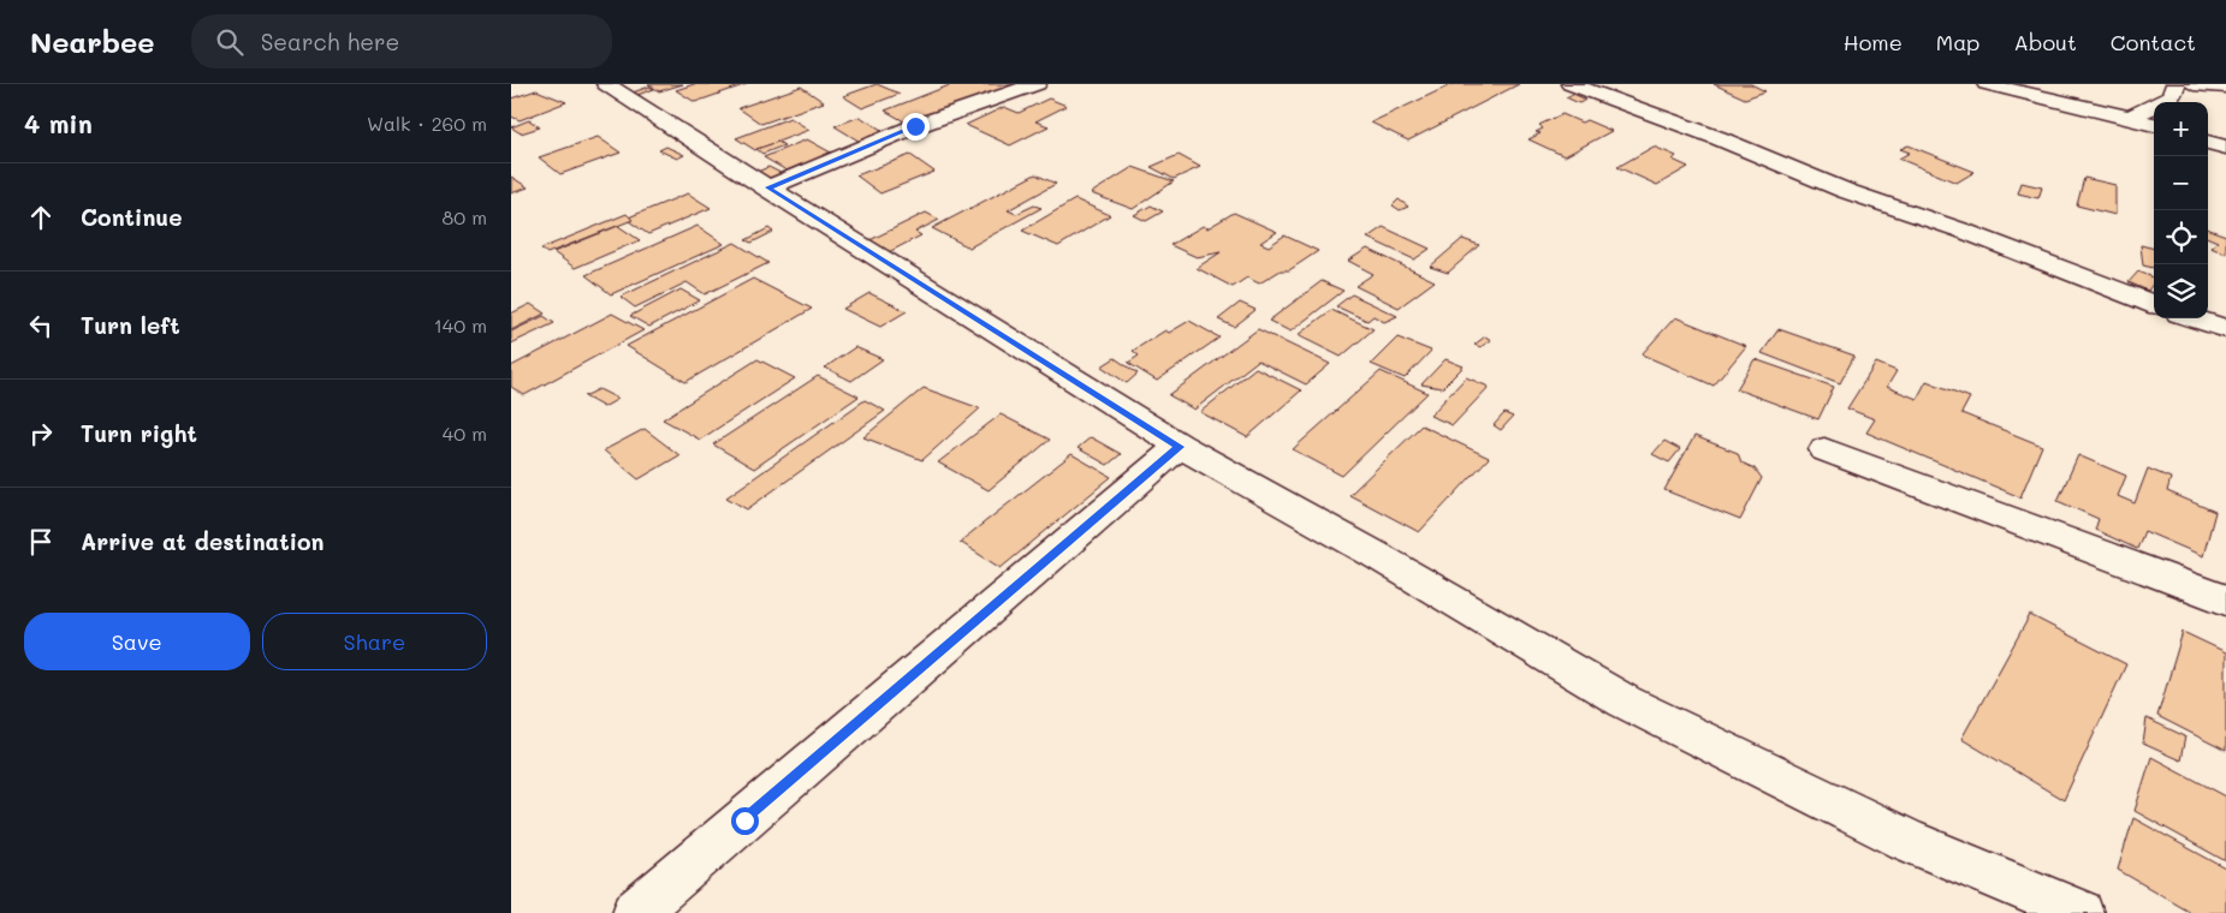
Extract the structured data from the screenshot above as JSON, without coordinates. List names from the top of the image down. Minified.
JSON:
{"page":{"header":"Nearbee","search":"Search here","nav":["Home","Map","About","Contact"],"heading":["4 min","Walk · 260 m"],"map_buttons":["+","−"],"list":[["Continue","80 m"],["Turn left","140 m"],["Turn right","40 m"],"Arrive at destination"],"buttons":["Save","Share"]}}
